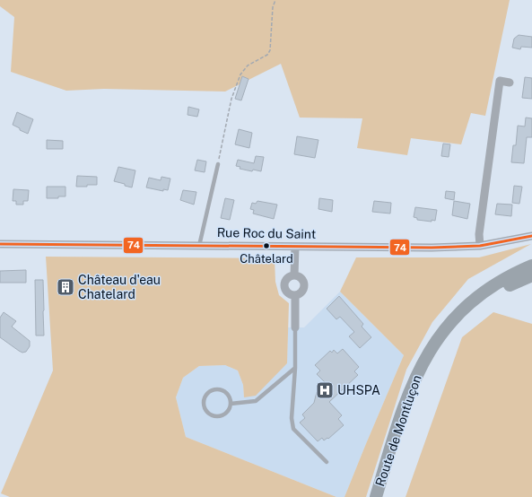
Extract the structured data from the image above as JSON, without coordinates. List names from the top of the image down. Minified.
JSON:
{"streets":{"main road":["Route de Montluçon"],"street":["Rue Roc du Saint"]},"places":{"other":["Châtelard"],"building":["Château d'eau Chatelard"],"hospital":["UHSPA"]},"lines":["transit line 74"]}
